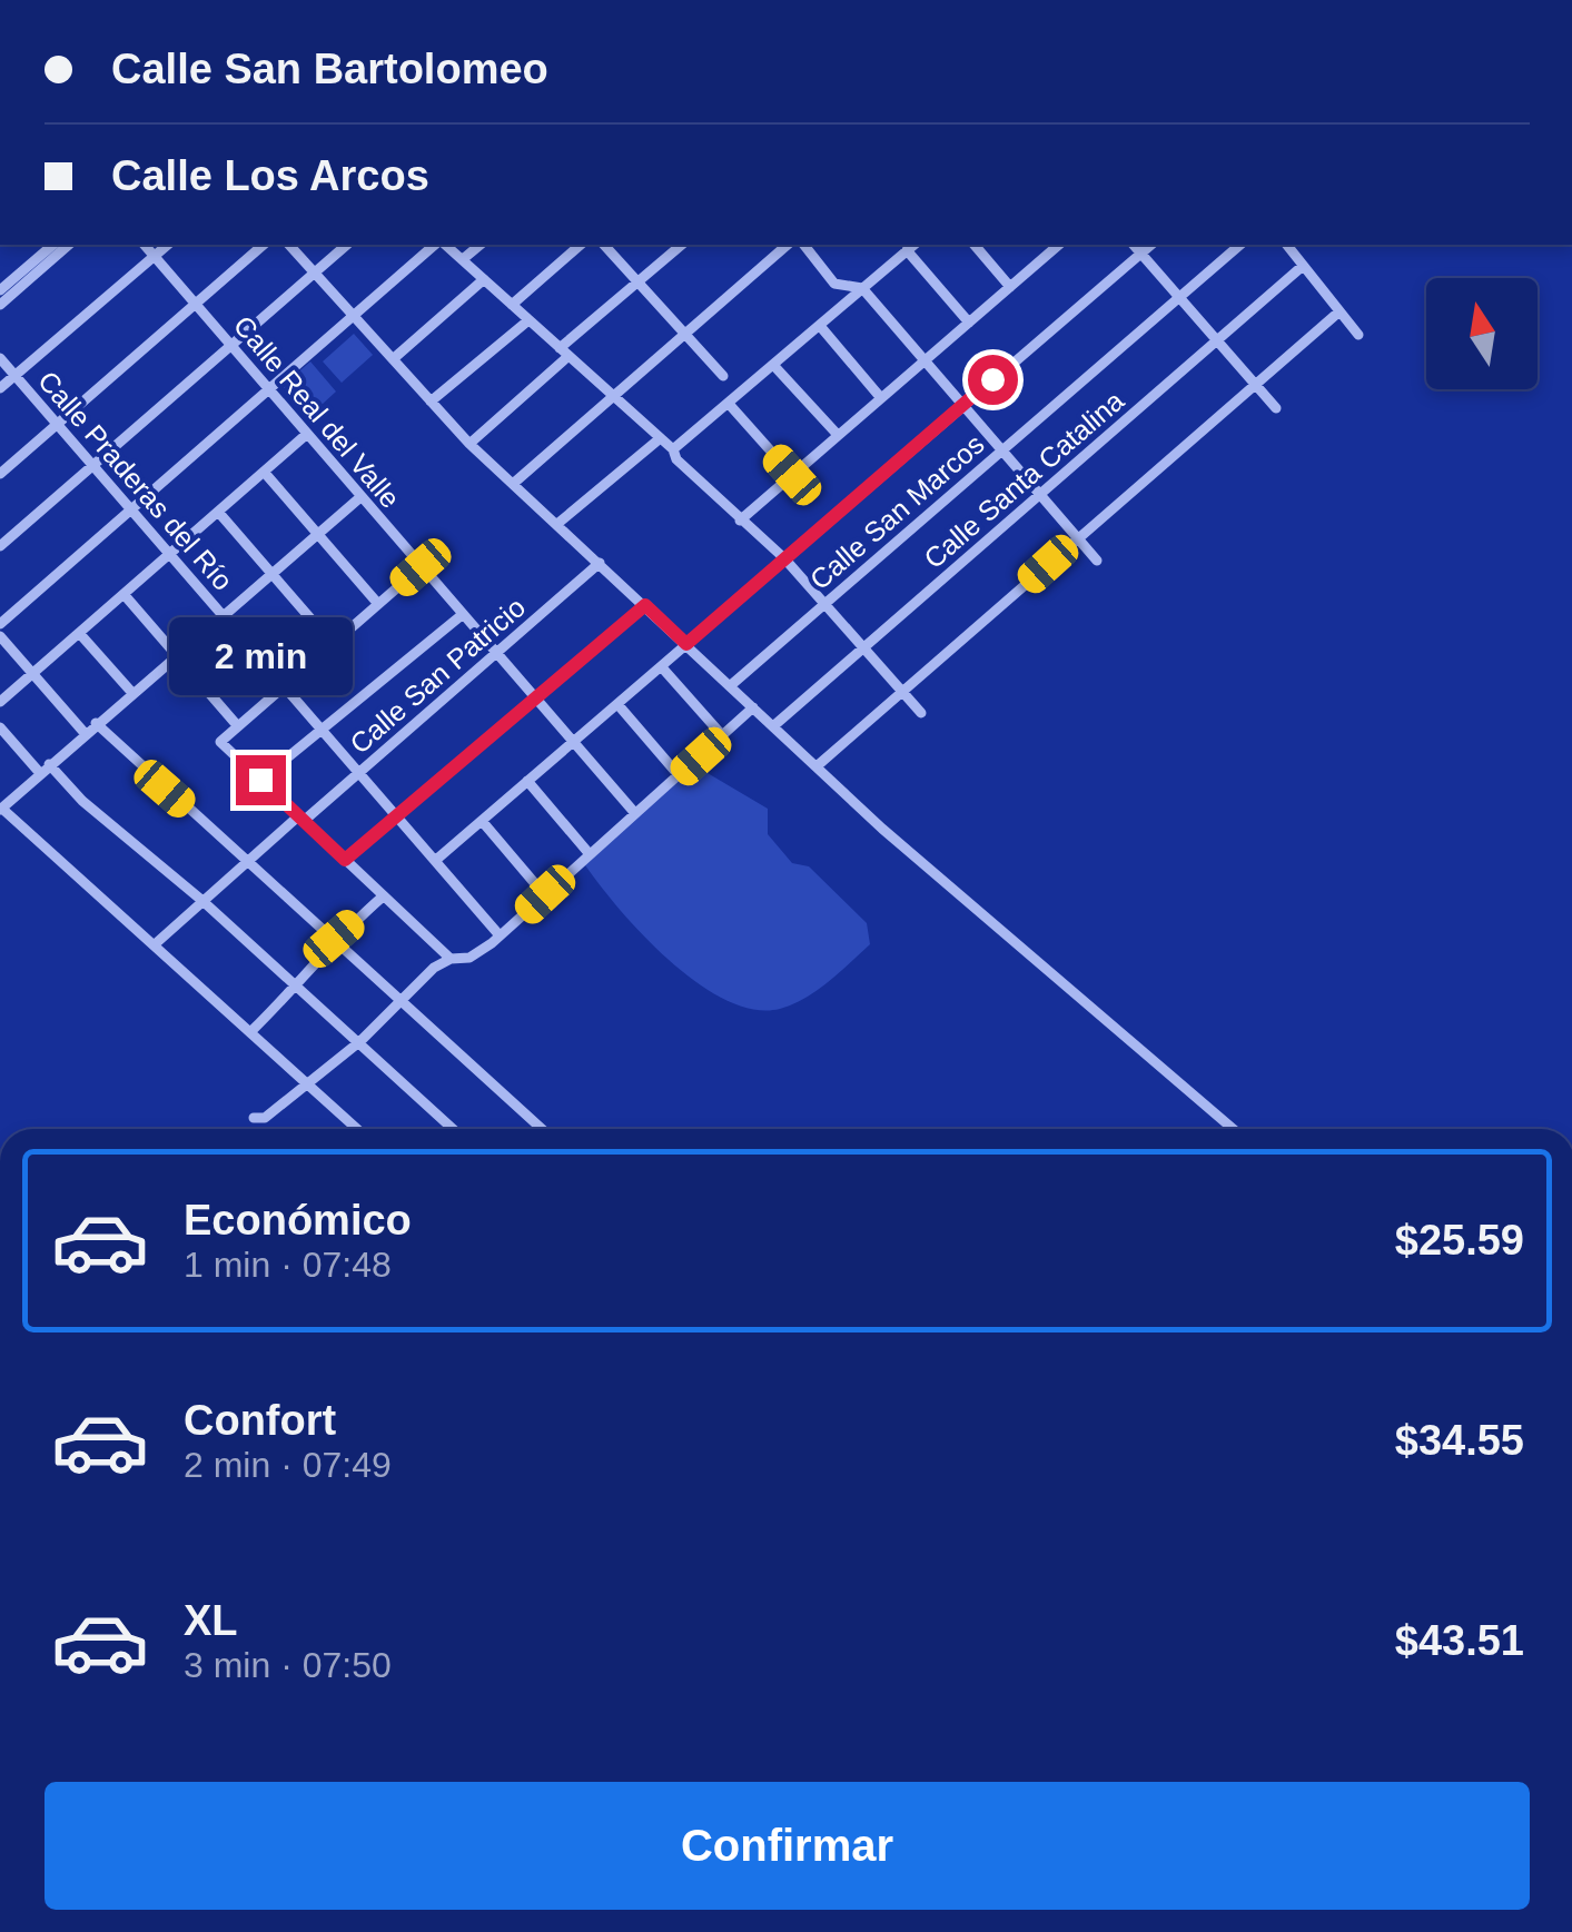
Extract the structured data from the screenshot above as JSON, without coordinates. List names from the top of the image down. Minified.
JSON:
{"streets":{"street":["Calle Real del Valle","Calle Santa Catalina","Calle Praderas del Río","Calle San Marcos","Calle San Patricio"]},"crossings":[["Calle Real del Valle","Calle San Patricio"],["Calle Praderas del Río","Calle San Patricio"]],"north":"top","page":{"banner":["Calle San Bartolomeo","Calle Los Arcos"],"bubble":"2 min","list":[{"name":"Económico","note":"1 min · 07:48","value":"$25.59"},{"name":"Confort","note":"2 min · 07:49","value":"$34.55"},{"name":"XL","note":"3 min · 07:50","value":"$43.51"}],"buttons":"Confirmar"}}
